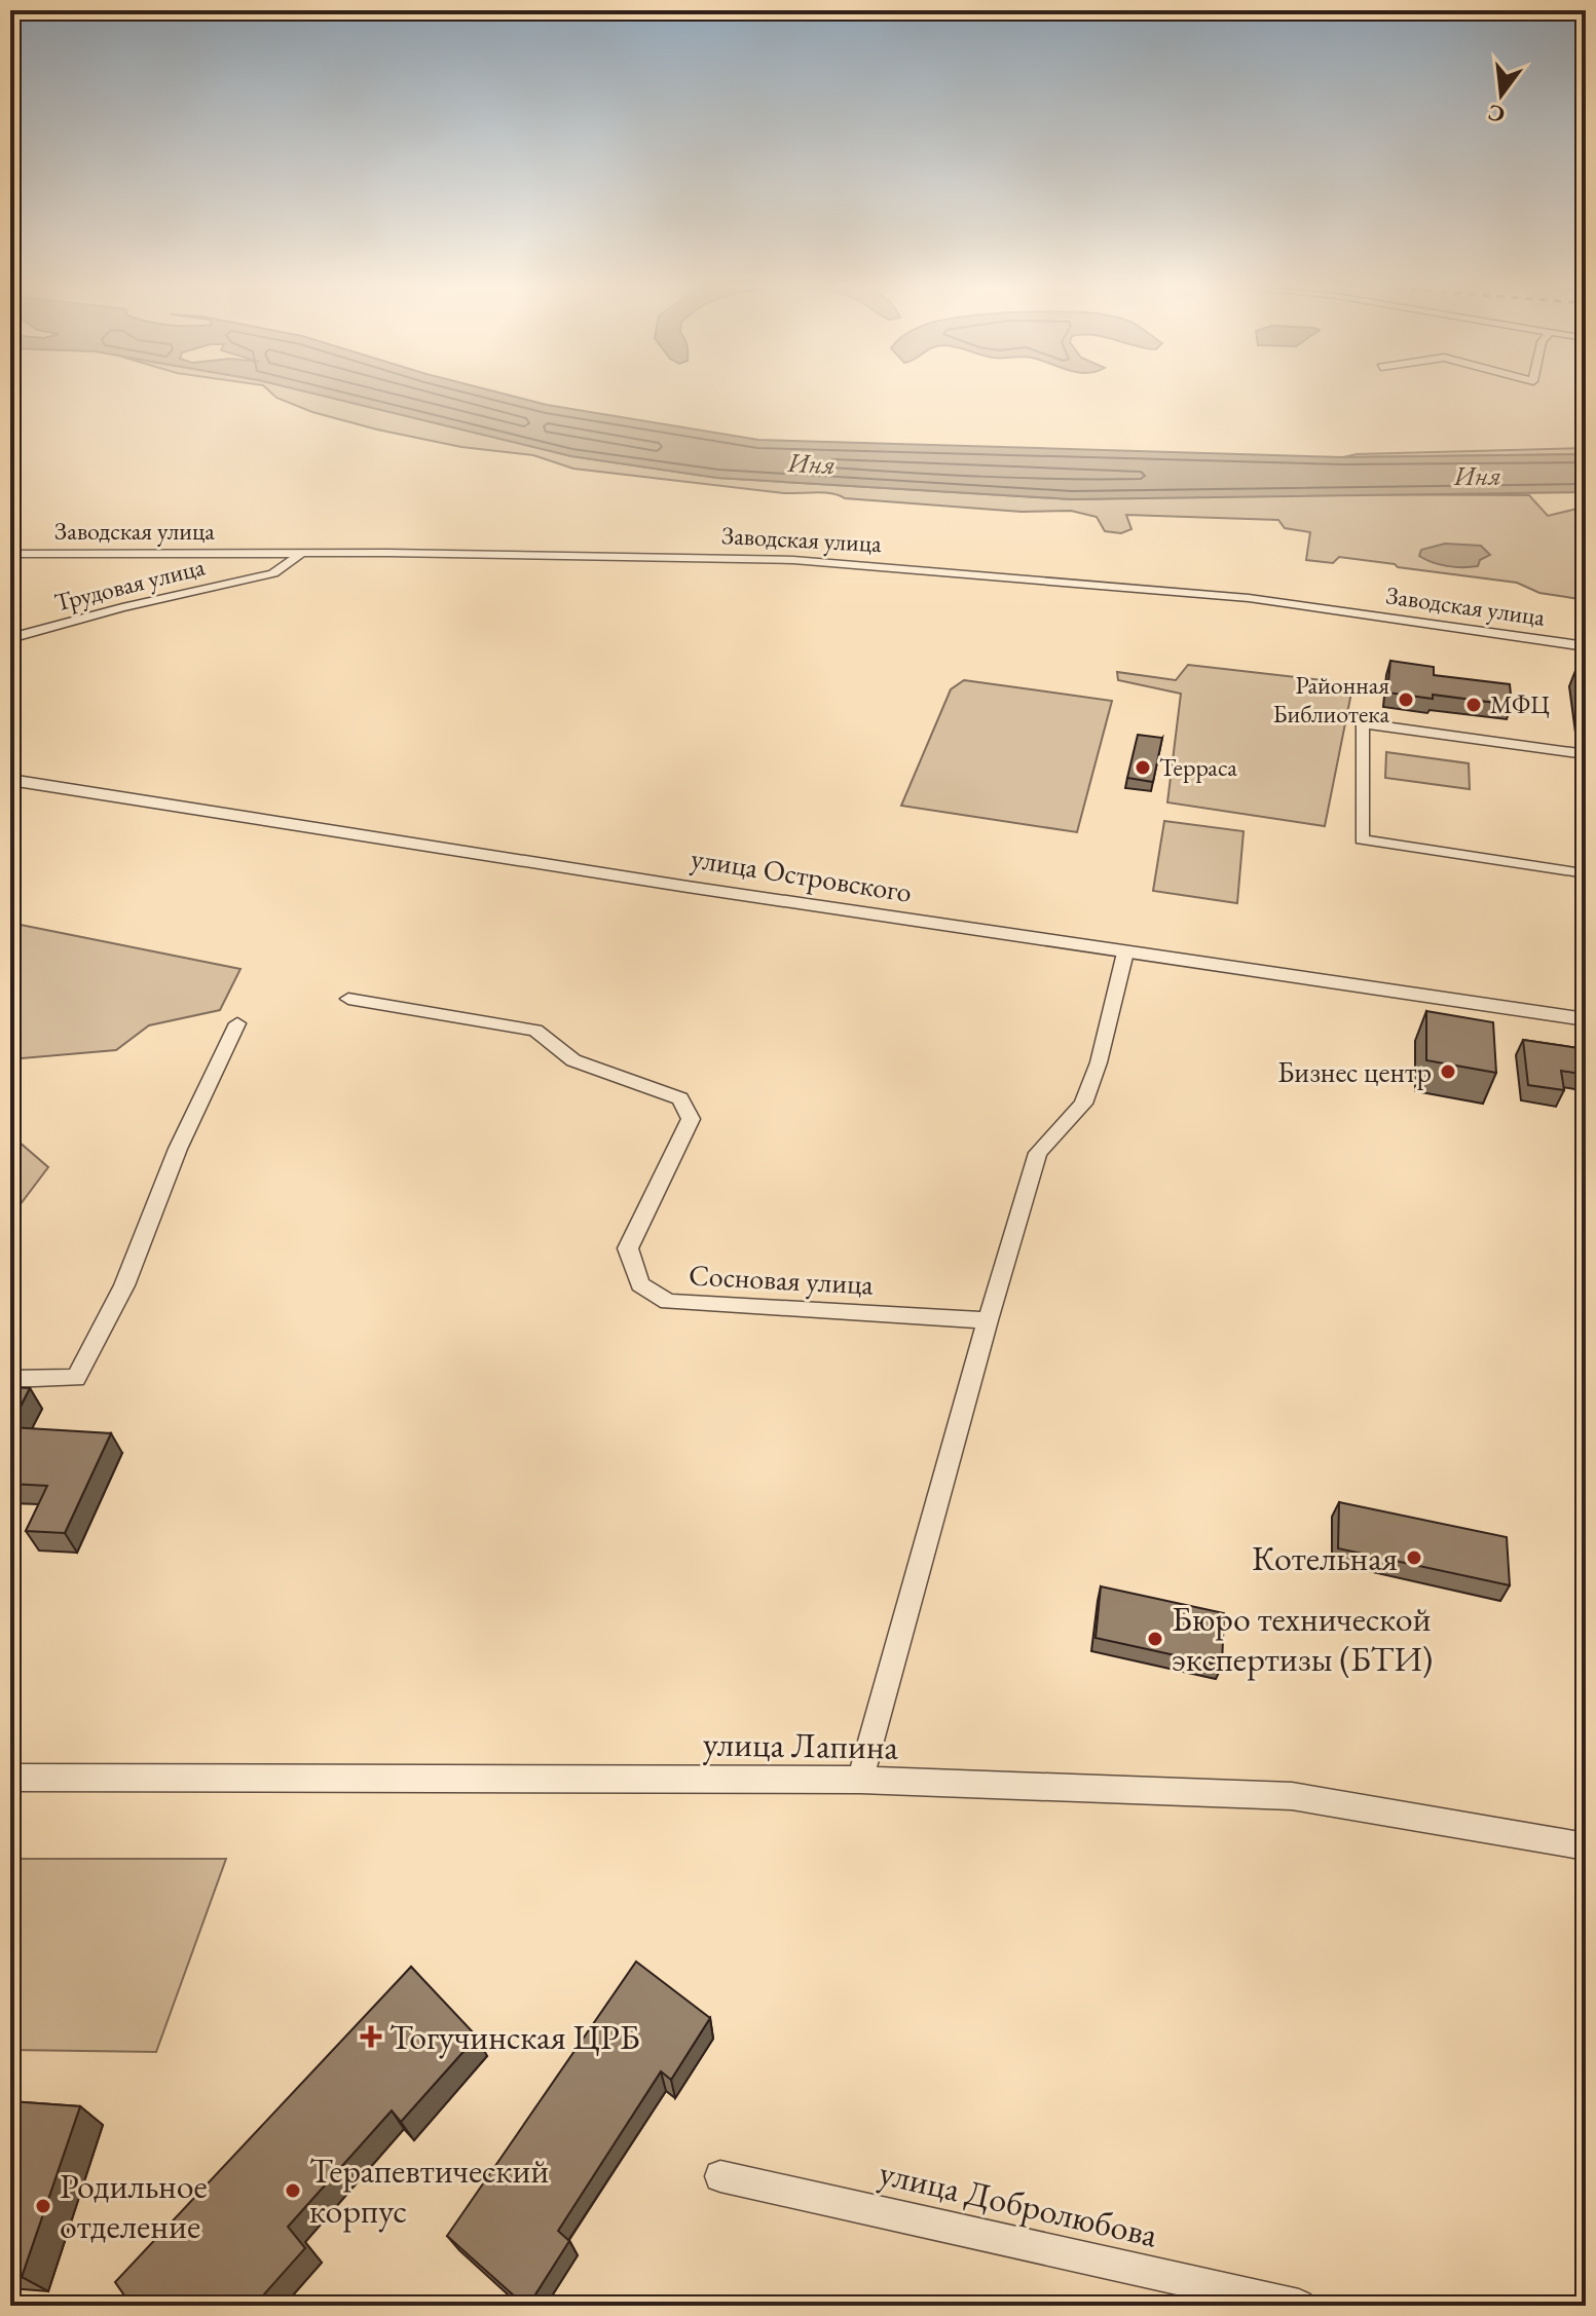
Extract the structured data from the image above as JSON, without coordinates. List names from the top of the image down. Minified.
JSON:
{"streets":{"street":["Заводская улица","Трудовая улица","улица Островского","Сосновая улица","улица Лапина","улица Добролюбова"]},"crossings":[["Заводская улица","Трудовая улица"]],"water":["Иня"],"places":{"other":["Районная Библиотека","МФЦ","Терраса","Бизнес центр","Котельная","Бюро технической экспертизы (БТИ)","Терапевтический корпус","Родильное отделение"],"health":["Тогучинская ЦРБ"]},"north":"bottom"}
